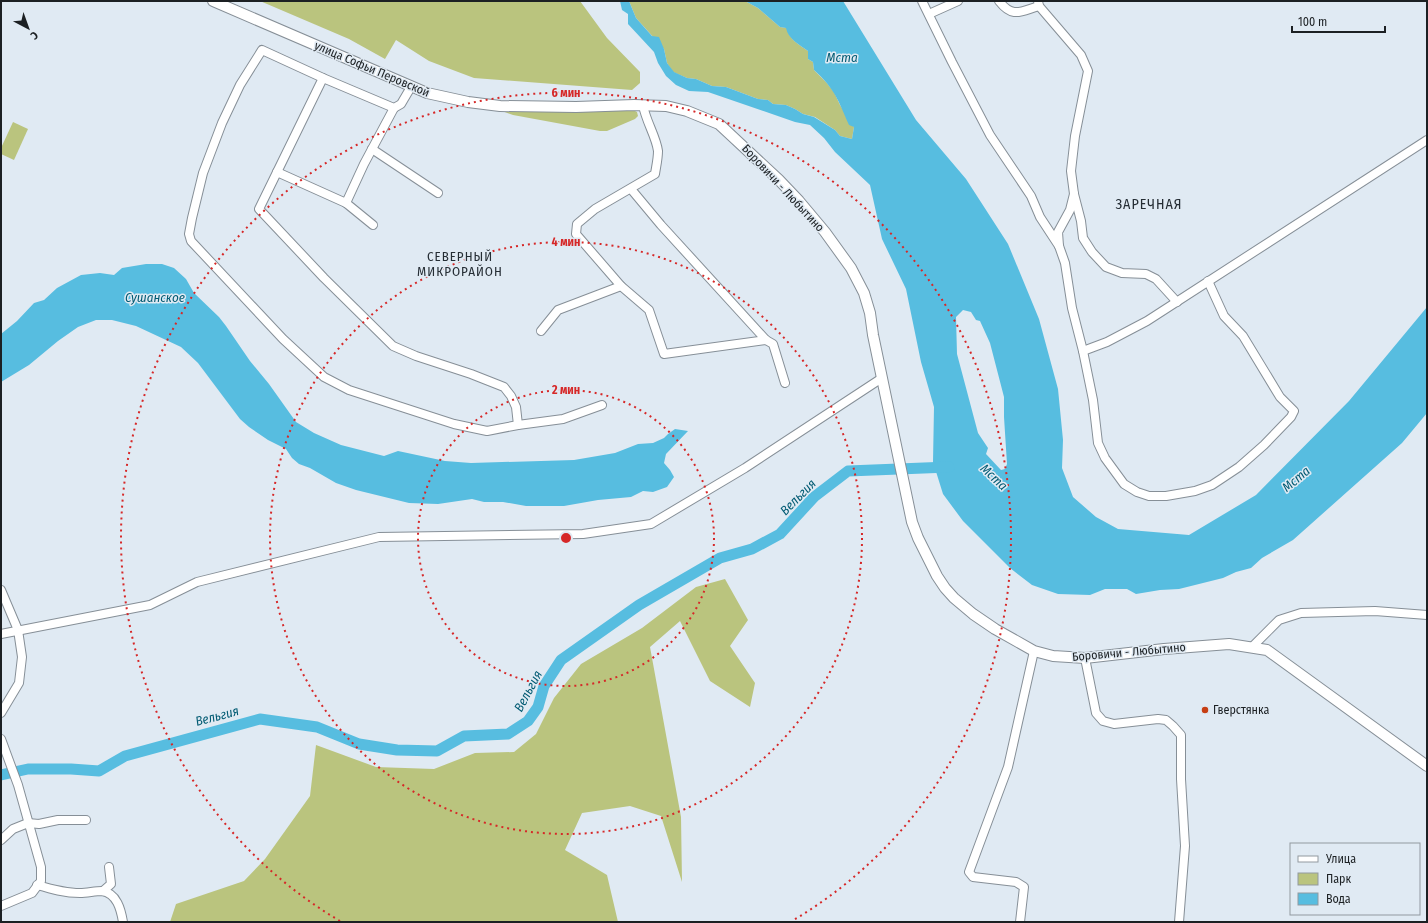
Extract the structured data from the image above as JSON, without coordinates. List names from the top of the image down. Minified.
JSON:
{"streets":{"main road":["улица Софьи Перовской","Боровичи - Любытино"]},"crossings":[["улица Софьи Перовской","Боровичи - Любытино"]],"districts":["ЗАРЕЧНАЯ","СЕВЕРНЫЙ МИКРОРАЙОН"],"water":["Мста","Сушанское","Вельгия"],"places":["Гверстянка"],"legend":["Улица","Парк","Вода"],"scale_bar":"100 m","north":"bottom right","rings":["6 мин","4 мин","2 мин"]}
